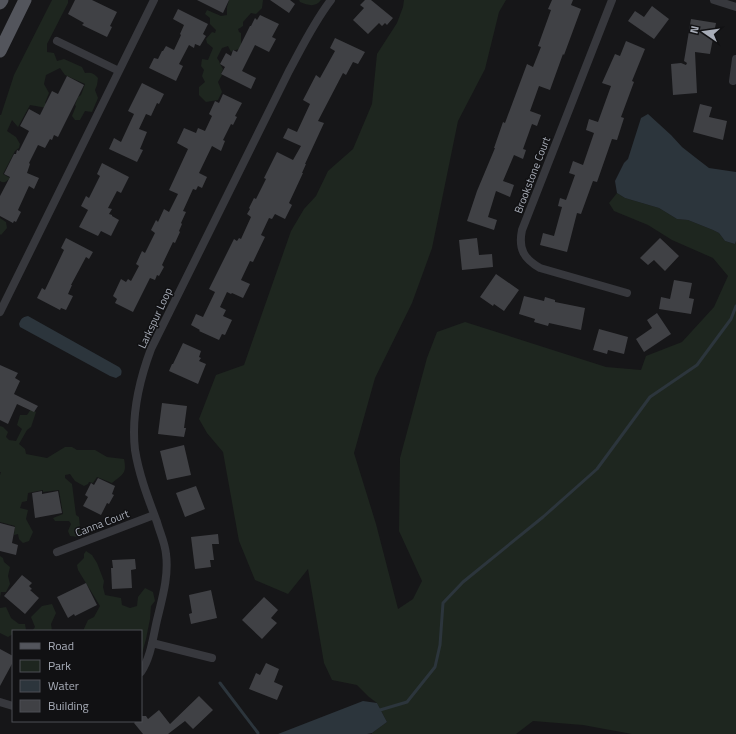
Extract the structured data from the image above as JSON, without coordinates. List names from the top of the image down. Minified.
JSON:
{"streets":{"street":["Brookstone Court","Larkspur Loop","Canna Court"]},"crossings":[["Larkspur Loop","Canna Court"]],"legend":["Road","Park","Water","Building"],"north":"left"}
